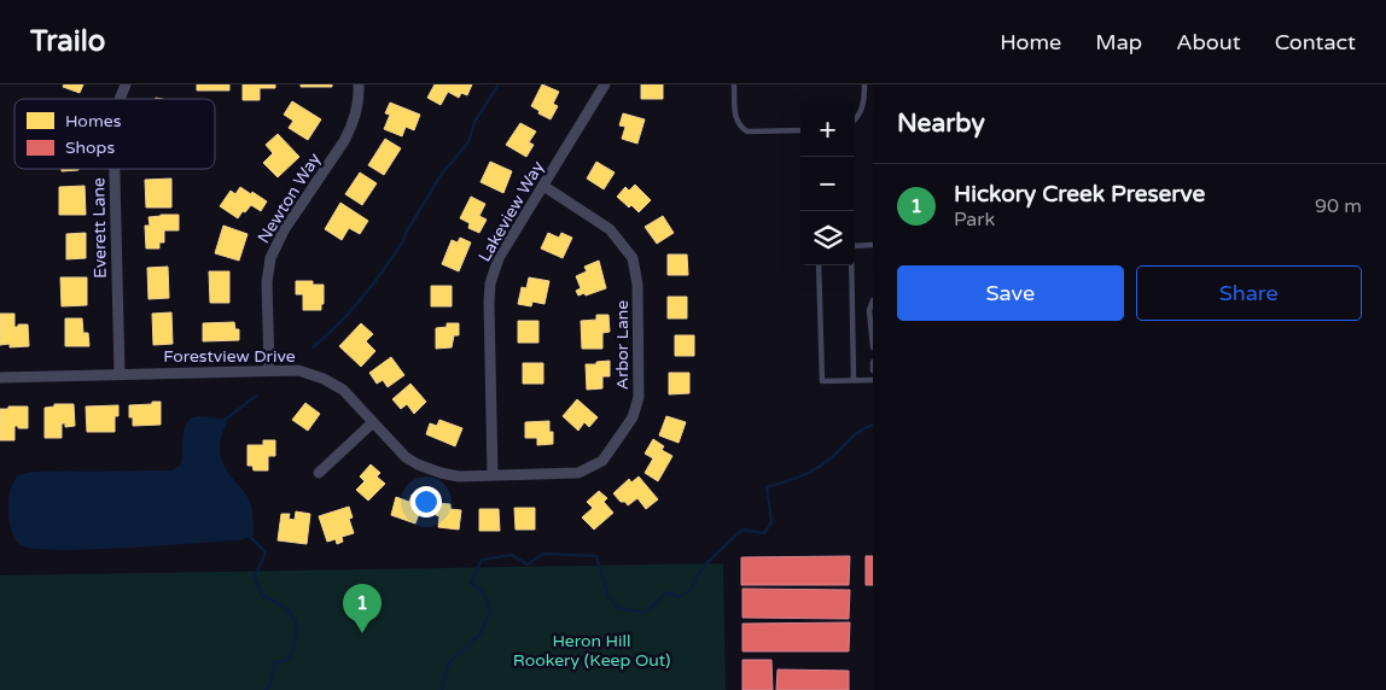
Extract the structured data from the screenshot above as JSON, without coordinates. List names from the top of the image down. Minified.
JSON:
{"streets":{"street":["Newton Way","Lakeview Way","Everett Lane","Arbor Lane","Forestview Drive"]},"crossings":[["Newton Way","Forestview Drive"],["Lakeview Way","Arbor Lane"],["Lakeview Way","Forestview Drive"],["Everett Lane","Forestview Drive"],["Arbor Lane","Forestview Drive"]],"parks":["Heron Hill Rookery (Keep Out)"],"legend":["Homes","Shops"],"page":{"header":"Trailo","nav":["Home","Map","About","Contact"],"heading":"Nearby","map_buttons":["+","−"],"list":[{"mark":"1","name":"Hickory Creek Preserve","note":"Park","value":"90 m"}],"buttons":["Save","Share"],"pins":"1"}}
